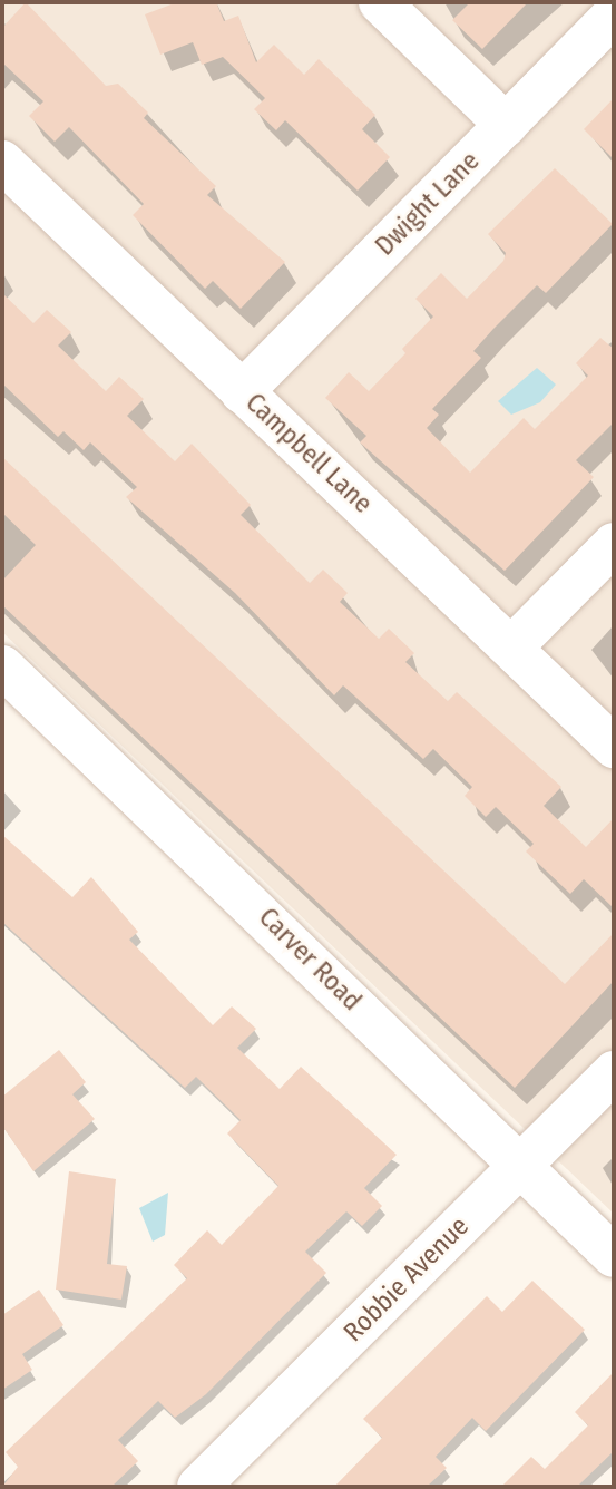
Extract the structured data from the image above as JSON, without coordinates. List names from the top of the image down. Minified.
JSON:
{"streets":{"street":["Dwight Lane","Campbell Lane","Carver Road","Robbie Avenue"]},"crossings":[["Dwight Lane","Campbell Lane"],["Carver Road","Robbie Avenue"]]}
